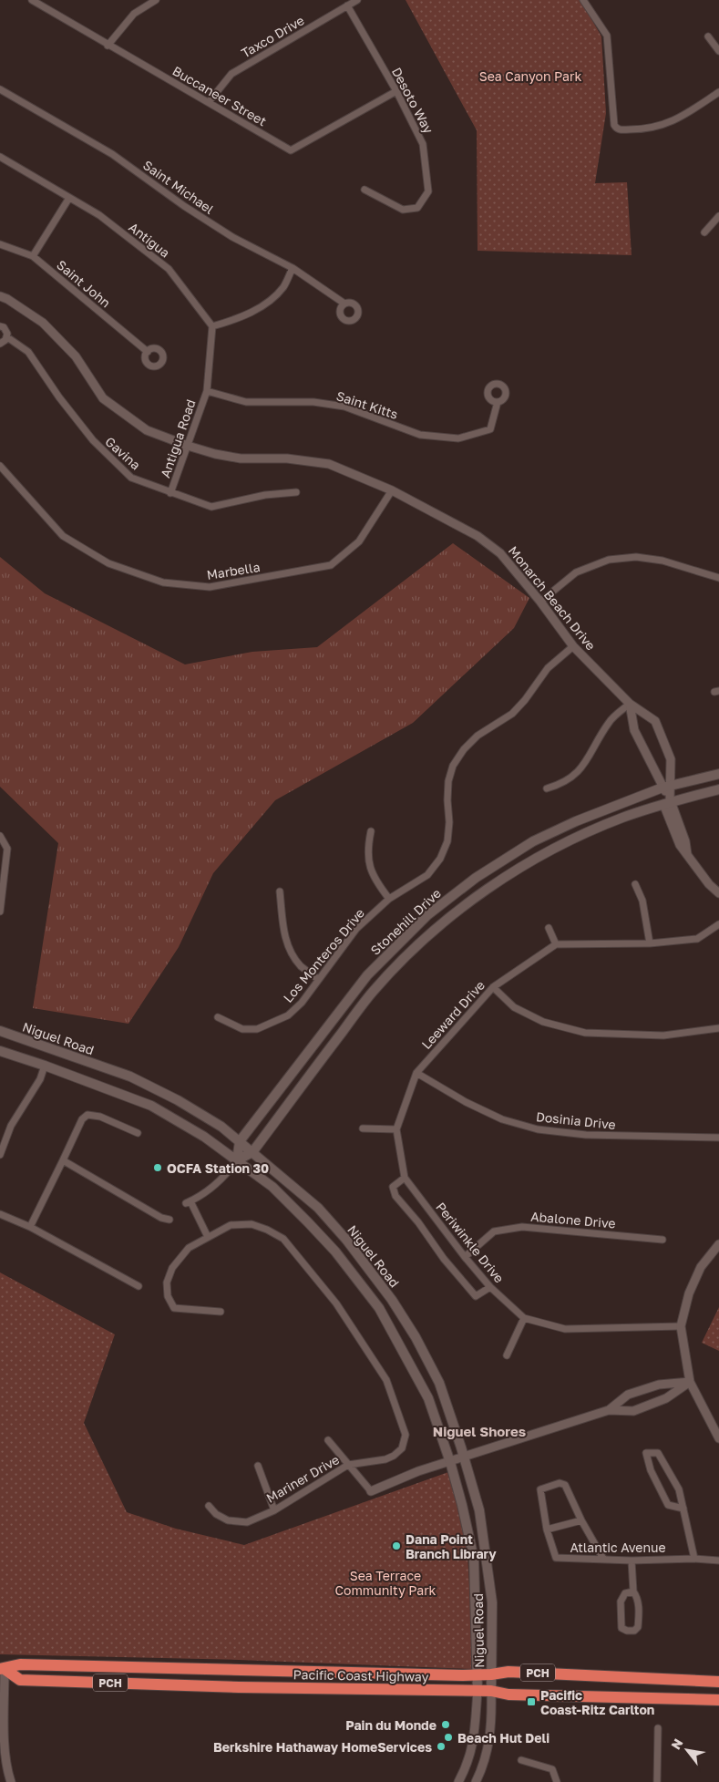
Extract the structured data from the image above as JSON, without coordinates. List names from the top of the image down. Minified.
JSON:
{"streets":{"highway":["PCH","Pacific Coast Highway"],"main road":["Stonehill Drive","Niguel Road"],"street":["Taxco Drive","Buccaneer Street","Desoto Way","Saint Michael","Antigua","Saint John","Saint Kitts","Antigua Road","Gavina","Marbella","Monarch Beach Drive","Los Monteros Drive","Leeward Drive","Dosinia Drive","Abalone Drive","Periwinkle Drive","Mariner Drive","Atlantic Avenue"]},"crossings":[["Taxco Drive","Buccaneer Street"],["Taxco Drive","Desoto Way"],["Buccaneer Street","Desoto Way"],["Saint Kitts","Antigua Road"],["Antigua Road","Gavina"],["Antigua Road","Monarch Beach Drive"],["Marbella","Monarch Beach Drive"],["Monarch Beach Drive","Stonehill Drive"],["Monarch Beach Drive","Los Monteros Drive"],["Stonehill Drive","Niguel Road"],["Leeward Drive","Dosinia Drive"],["Leeward Drive","Periwinkle Drive"],["Niguel Road","Mariner Drive"],["Niguel Road","Pacific Coast Highway"],["Abalone Drive","Periwinkle Drive"]],"districts":["Niguel Shores"],"parks":["Sea Canyon Park","Sea Terrace Community Park"],"places":{"other":["OCFA Station 30","Dana Point Branch Library","Pain du Monde","Beach Hut Deli","Berkshire Hathaway HomeServices"],"transit":["Pacific Coast-Ritz Carlton"]},"north":"top left"}
